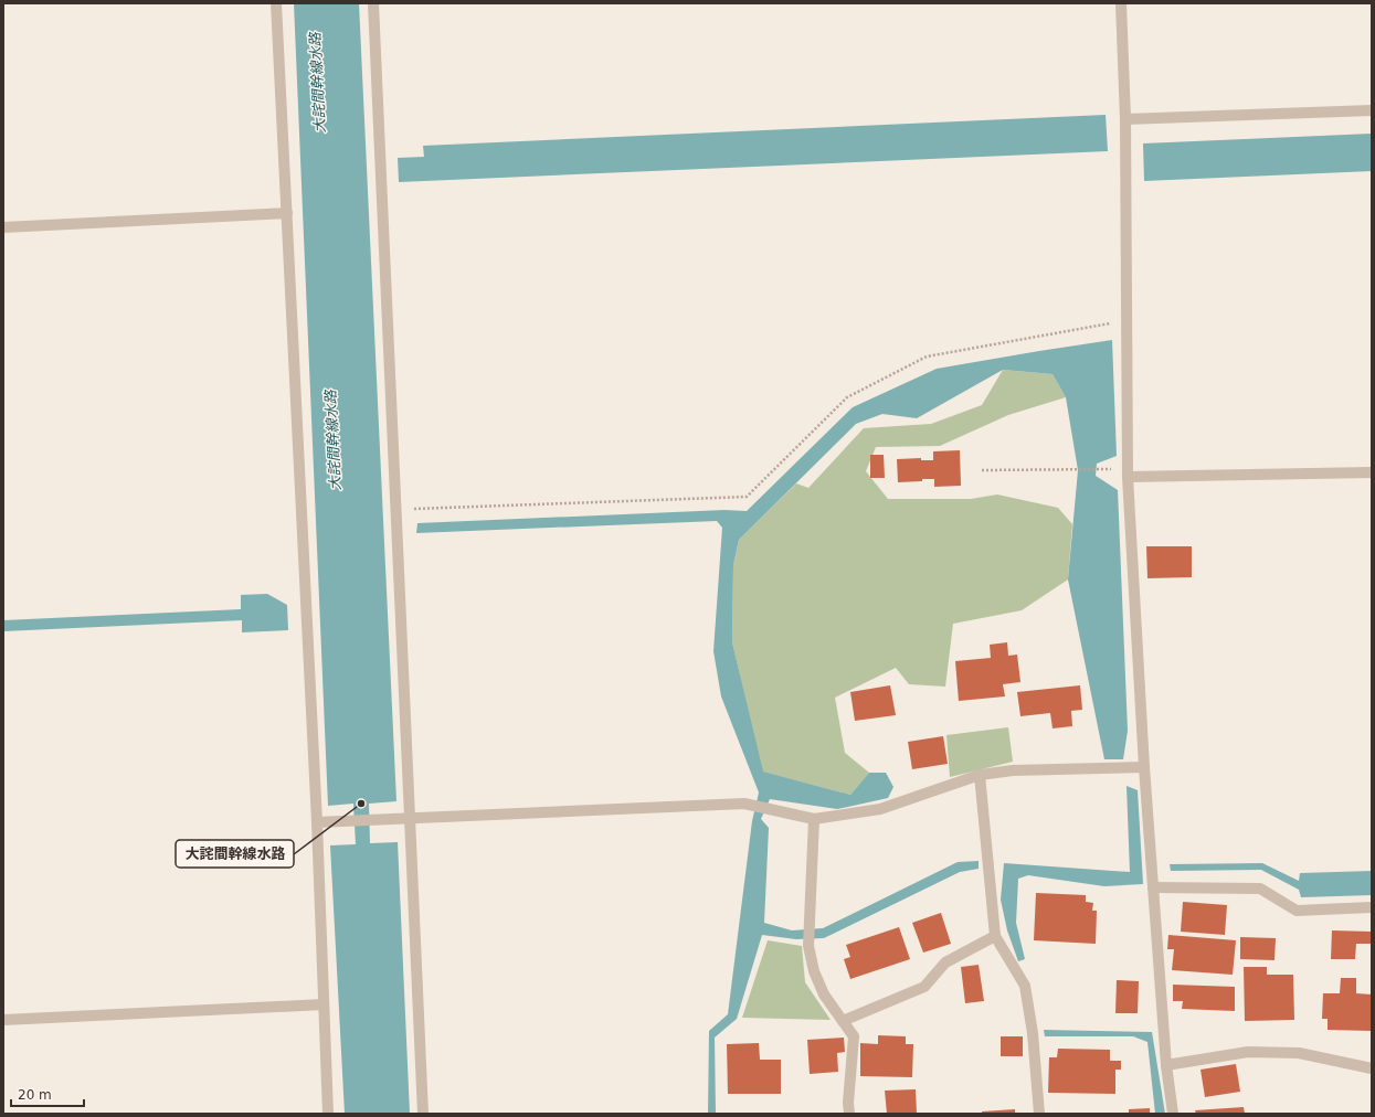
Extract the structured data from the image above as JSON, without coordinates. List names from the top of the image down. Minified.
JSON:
{"water":["大詫間幹線水路"],"places":["大詫間幹線水路"],"scale_bar":"20 m"}
